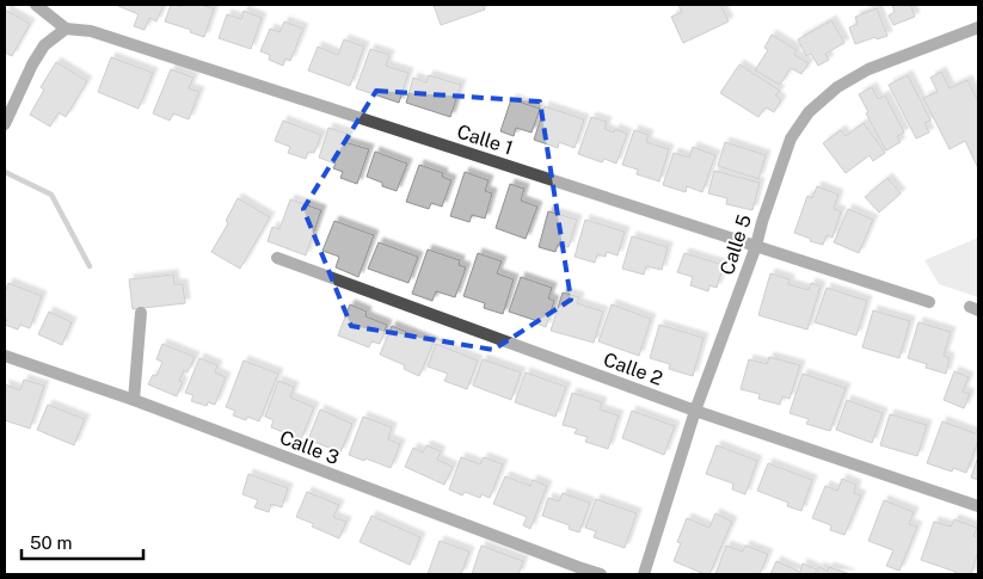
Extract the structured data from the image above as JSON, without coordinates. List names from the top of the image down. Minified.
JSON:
{"streets":{"street":["Calle 1","Calle 5","Calle 2","Calle 3"]},"crossings":[["Calle 1","Calle 5"],["Calle 5","Calle 2"]],"scale_bar":"50 m"}
